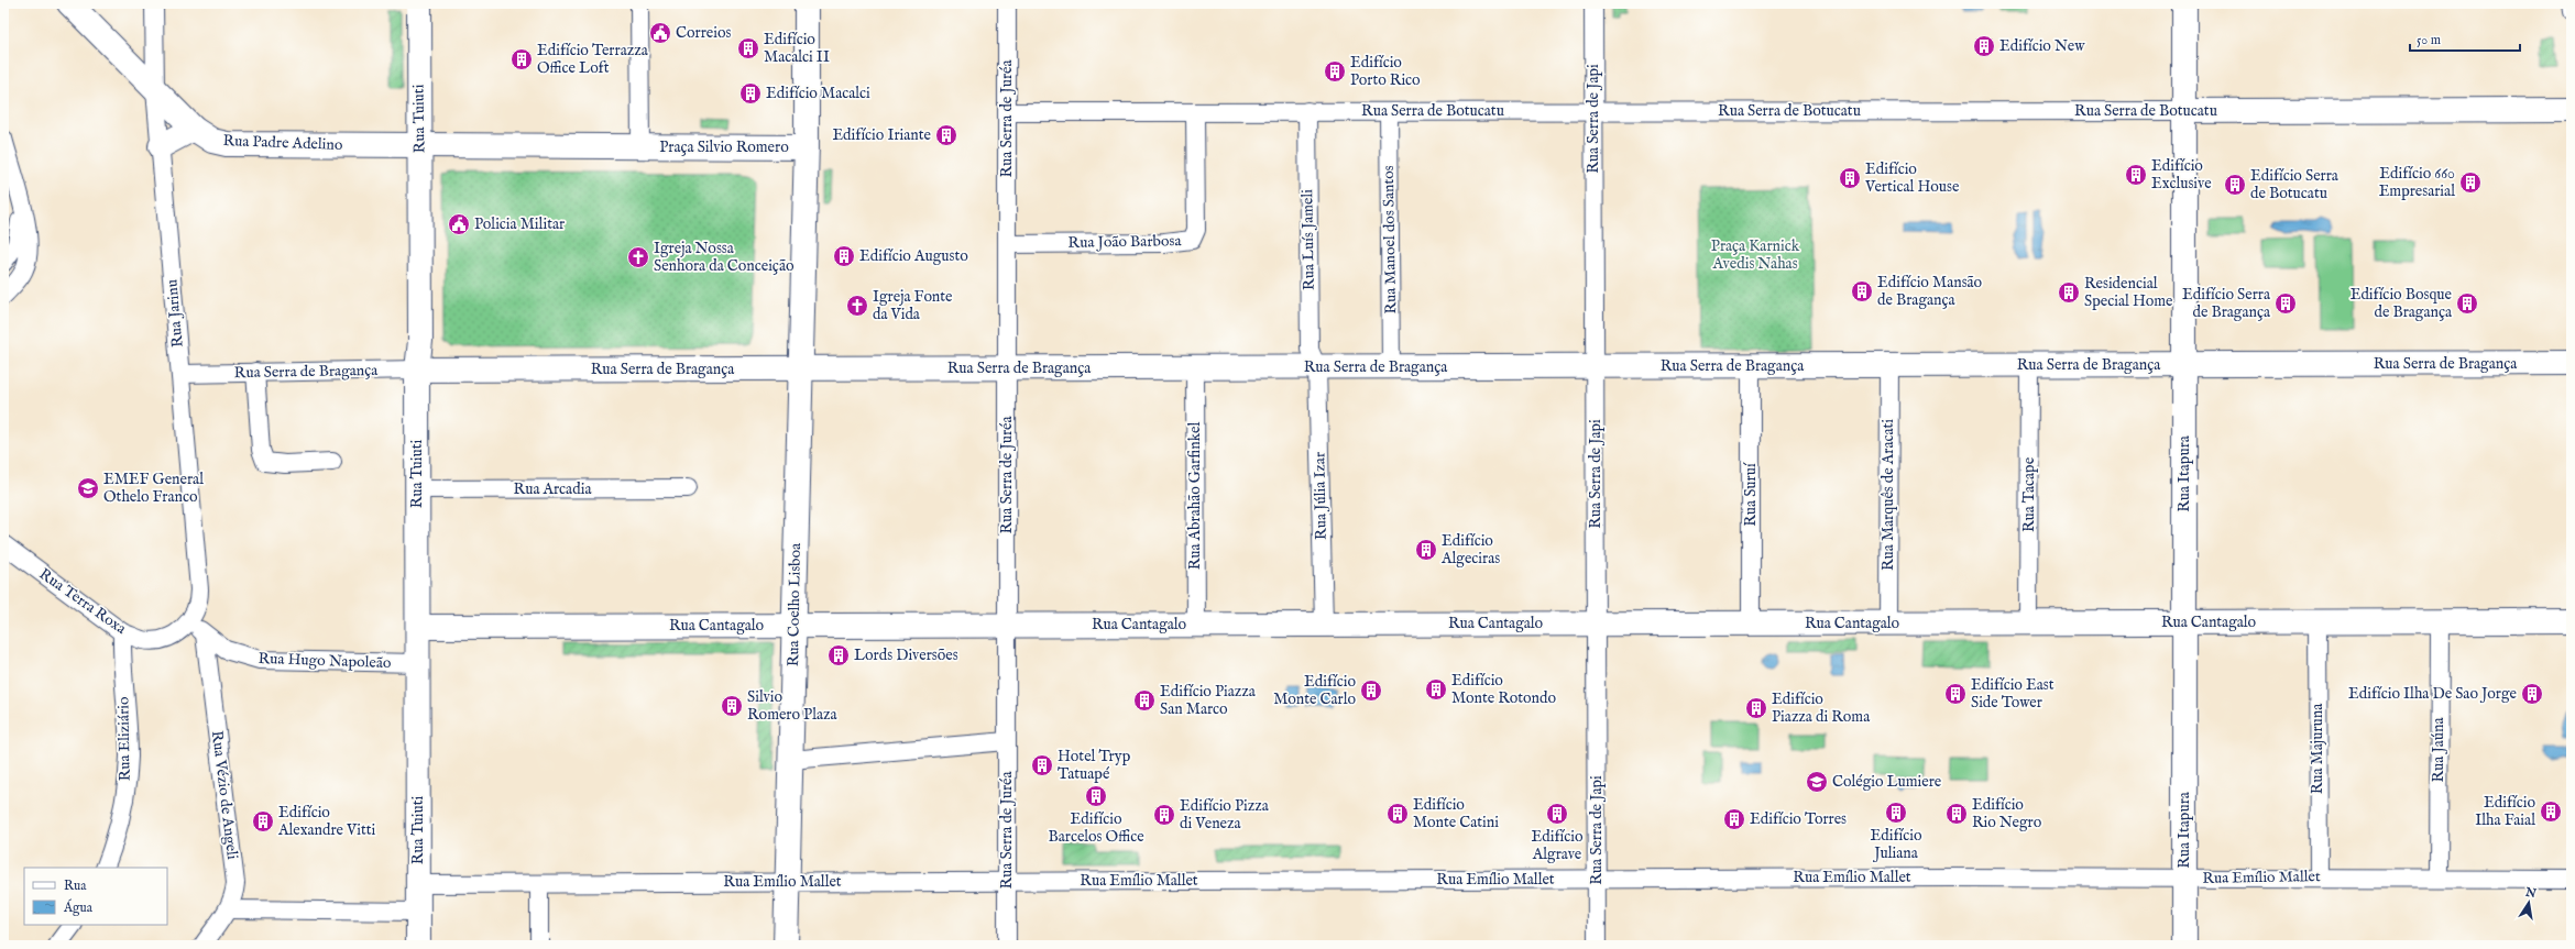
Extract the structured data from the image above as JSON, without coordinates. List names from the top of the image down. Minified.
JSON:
{"streets":{"street":["Rua Serra de Botucatu","Rua Tuiuti","Rua Serra de Juréa","Rua Serra de Japi","Rua Padre Adelino","Praça Silvio Romero","Rua Luís Jameli","Rua Manoel dos Santos","Rua João Barbosa","Rua Jarinu","Rua Serra de Bragança","Rua Itapura","Rua Arcadia","Rua Suruí","Rua Marquês de Aracati","Rua Tacape","Rua Abrahão Garfinkel","Rua Júlia Izar","Rua Terra Roxa","Rua Coelho Lisboa","Rua Cantagalo","Rua Hugo Napoleão","Rua Eliziário","Rua Majuruna","Rua Jaúna","Rua Vézio de Angeli","Rua Emílio Mallet"]},"crossings":[["Rua Serra de Botucatu","Rua Serra de Juréa"],["Rua Serra de Botucatu","Rua Serra de Japi"],["Rua Serra de Botucatu","Rua Luís Jameli"],["Rua Serra de Botucatu","Rua Manoel dos Santos"],["Rua Serra de Botucatu","Rua João Barbosa"],["Rua Serra de Botucatu","Rua Itapura"],["Rua Tuiuti","Rua Padre Adelino"],["Rua Tuiuti","Praça Silvio Romero"],["Rua Tuiuti","Rua Serra de Bragança"],["Rua Tuiuti","Rua Arcadia"],["Rua Tuiuti","Rua Cantagalo"],["Rua Tuiuti","Rua Hugo Napoleão"],["Rua Tuiuti","Rua Emílio Mallet"],["Rua Serra de Juréa","Rua João Barbosa"],["Rua Serra de Juréa","Rua Serra de Bragança"],["Rua Serra de Juréa","Rua Cantagalo"],["Rua Serra de Juréa","Rua Emílio Mallet"],["Rua Serra de Japi","Rua Serra de Bragança"],["Rua Serra de Japi","Rua Cantagalo"],["Rua Serra de Japi","Rua Emílio Mallet"],["Rua Padre Adelino","Praça Silvio Romero"],["Rua Padre Adelino","Rua Jarinu"],["Praça Silvio Romero","Rua Serra de Bragança"],["Praça Silvio Romero","Rua Coelho Lisboa"],["Rua Luís Jameli","Rua Serra de Bragança"],["Rua Luís Jameli","Rua Júlia Izar"],["Rua Manoel dos Santos","Rua Serra de Bragança"],["Rua Jarinu","Rua Serra de Bragança"],["Rua Jarinu","Rua Terra Roxa"],["Rua Jarinu","Rua Hugo Napoleão"],["Rua Serra de Bragança","Rua Itapura"],["Rua Serra de Bragança","Rua Suruí"],["Rua Serra de Bragança","Rua Marquês de Aracati"],["Rua Serra de Bragança","Rua Tacape"],["Rua Serra de Bragança","Rua Abrahão Garfinkel"],["Rua Serra de Bragança","Rua Júlia Izar"],["Rua Serra de Bragança","Rua Coelho Lisboa"],["Rua Itapura","Rua Cantagalo"],["Rua Itapura","Rua Emílio Mallet"],["Rua Suruí","Rua Cantagalo"],["Rua Marquês de Aracati","Rua Cantagalo"],["Rua Tacape","Rua Cantagalo"],["Rua Abrahão Garfinkel","Rua Cantagalo"],["Rua Júlia Izar","Rua Cantagalo"],["Rua Terra Roxa","Rua Hugo Napoleão"],["Rua Terra Roxa","Rua Eliziário"],["Rua Coelho Lisboa","Rua Cantagalo"],["Rua Coelho Lisboa","Rua Emílio Mallet"],["Rua Cantagalo","Rua Majuruna"],["Rua Cantagalo","Rua Jaúna"],["Rua Hugo Napoleão","Rua Vézio de Angeli"],["Rua Majuruna","Rua Emílio Mallet"],["Rua Jaúna","Rua Emílio Mallet"]],"parks":["Praça Karnick Avedis Nahas"],"places":{"public building":["Correios","Policia Militar"],"building":["Edifício New","Edifício Macalci II","Edifício Terrazza Office Loft","Edifício Porto Rico","Edifício Macalci","Edifício Iriante","Edifício Exclusive","Edifício Vertical House","Edifício 660 Empresarial","Edifício Serra de Botucatu","Edifício Augusto","Edifício Mansão de Bragança","Residencial Special Home","Edifício Serra de Bragança","Edifício Bosque de Bragança","Edifício Algeciras","Lords Diversões","Edifício Monte Rotondo","Edifício Monte Carlo","Edifício East Side Tower","Edifício Ilha De Sao Jorge","Edifício Piazza San Marco","Silvio Romero Plaza","Edifício Piazza di Roma","Hotel Tryp Tatuapé","Edifício Barcelos Office","Edifício Ilha Faial","Edifício Juliana","Edifício Monte Catini","Edifício Algrave","Edifício Rio Negro","Edifício Pizza di Veneza","Edifício Torres","Edifício Alexandre Vitti"],"church":["Igreja Nossa Senhora da Conceição","Igreja Fonte da Vida"],"school or university":["EMEF General Othelo Franco","Colégio Lumiere"]},"legend":["Rua","Água"],"scale_bar":"50 m","north":"top"}
